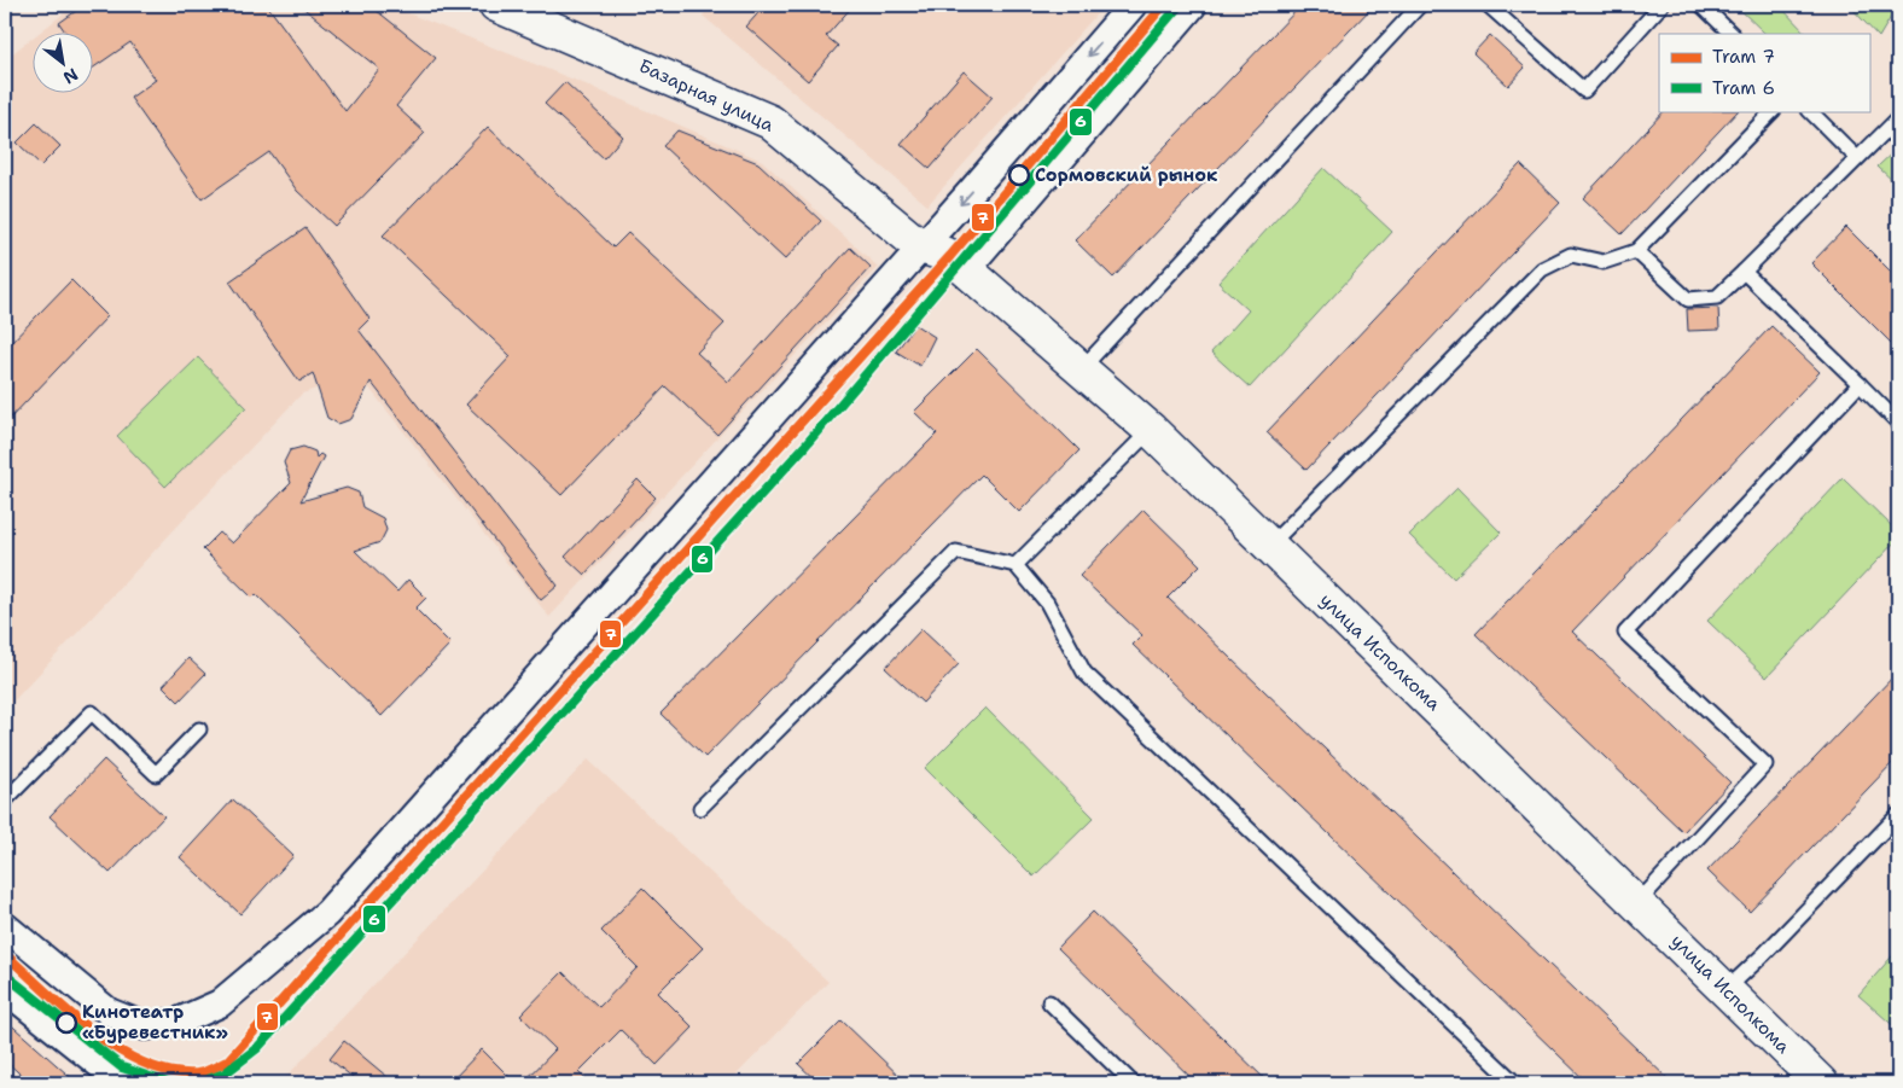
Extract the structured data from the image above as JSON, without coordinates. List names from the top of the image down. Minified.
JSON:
{"streets":{"street":["Базарная улица","улица Исполкома"]},"crossings":[["Базарная улица","улица Исполкома"]],"places":["Сормовский рынок","Кинотеатр «Буревестник»"],"lines":["tram line 7","tram line 6"],"legend":["Tram 7","Tram 6"],"north":"bottom right"}
